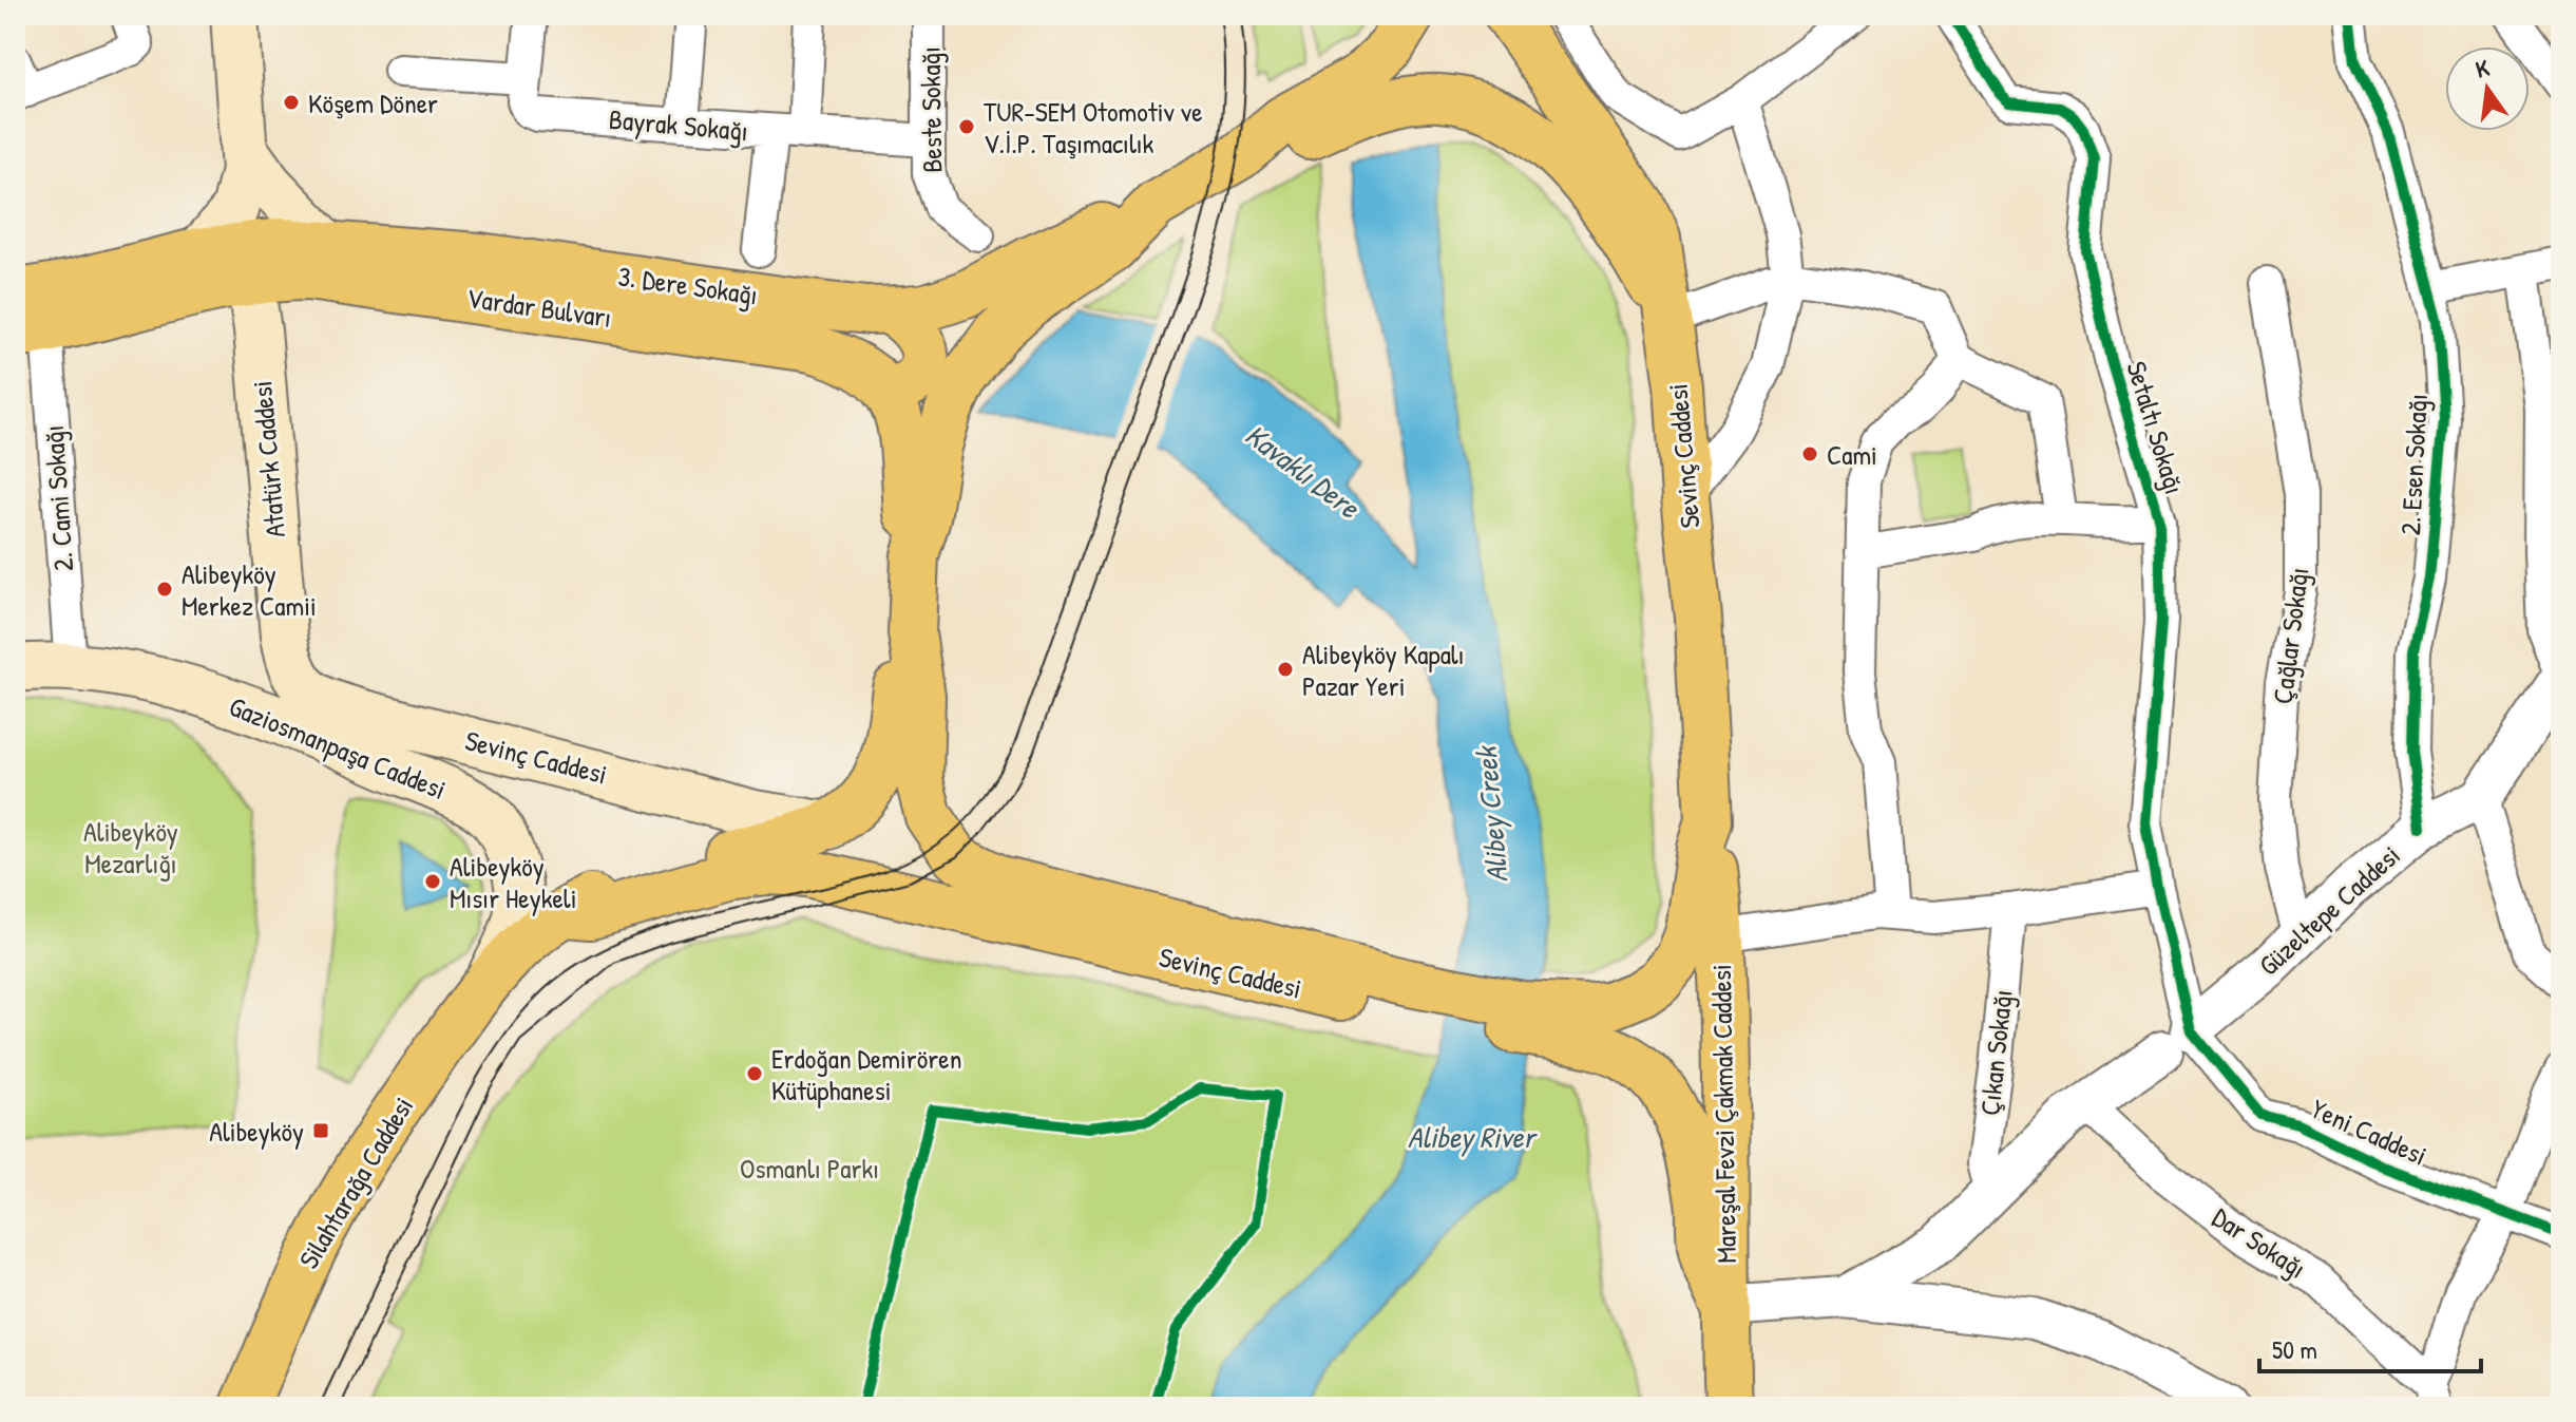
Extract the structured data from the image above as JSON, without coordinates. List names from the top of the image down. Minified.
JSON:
{"streets":{"main road":["3. Dere Sokağı","Vardar Bulvarı","Sevinç Caddesi","Atatürk Caddesi","Gaziosmanpaşa Caddesi","Mareşal Fevzi Çakmak Caddesi","Silahtarağa Caddesi"],"street":["Beste Sokağı","Bayrak Sokağı","Setaltı Sokağı","2. Esen Sokağı","2. Cami Sokağı","Çağlar Sokağı","Güzeltepe Caddesi","Çıkan Sokağı","Yeni Caddesi","Dar Sokağı"]},"crossings":[["Beste Sokağı","Bayrak Sokağı"],["Vardar Bulvarı","Atatürk Caddesi"],["Vardar Bulvarı","2. Cami Sokağı"],["Setaltı Sokağı","Güzeltepe Caddesi"],["Setaltı Sokağı","Yeni Caddesi"],["Sevinç Caddesi","Atatürk Caddesi"],["Sevinç Caddesi","Mareşal Fevzi Çakmak Caddesi"],["Sevinç Caddesi","Silahtarağa Caddesi"],["2. Esen Sokağı","Güzeltepe Caddesi"],["2. Cami Sokağı","Gaziosmanpaşa Caddesi"],["Çağlar Sokağı","Güzeltepe Caddesi"],["Gaziosmanpaşa Caddesi","Silahtarağa Caddesi"],["Güzeltepe Caddesi","Çıkan Sokağı"],["Güzeltepe Caddesi","Yeni Caddesi"],["Güzeltepe Caddesi","Dar Sokağı"]],"water":["Kavaklı Dere","Alibey Creek","Alibey River"],"parks":["Alibeyköy Mezarlığı","Osmanlı Parkı"],"places":{"other":["Köşem Döner","TUR-SEM Otomotiv ve V.İ.P. Taşımacılık","Cami","Alibeyköy Merkez Camii","Alibeyköy Kapalı Pazar Yeri","Alibeyköy Mısır Heykeli","Erdoğan Demirören Kütüphanesi"],"transit":["Alibeyköy"]},"scale_bar":"50 m","north":"top"}
